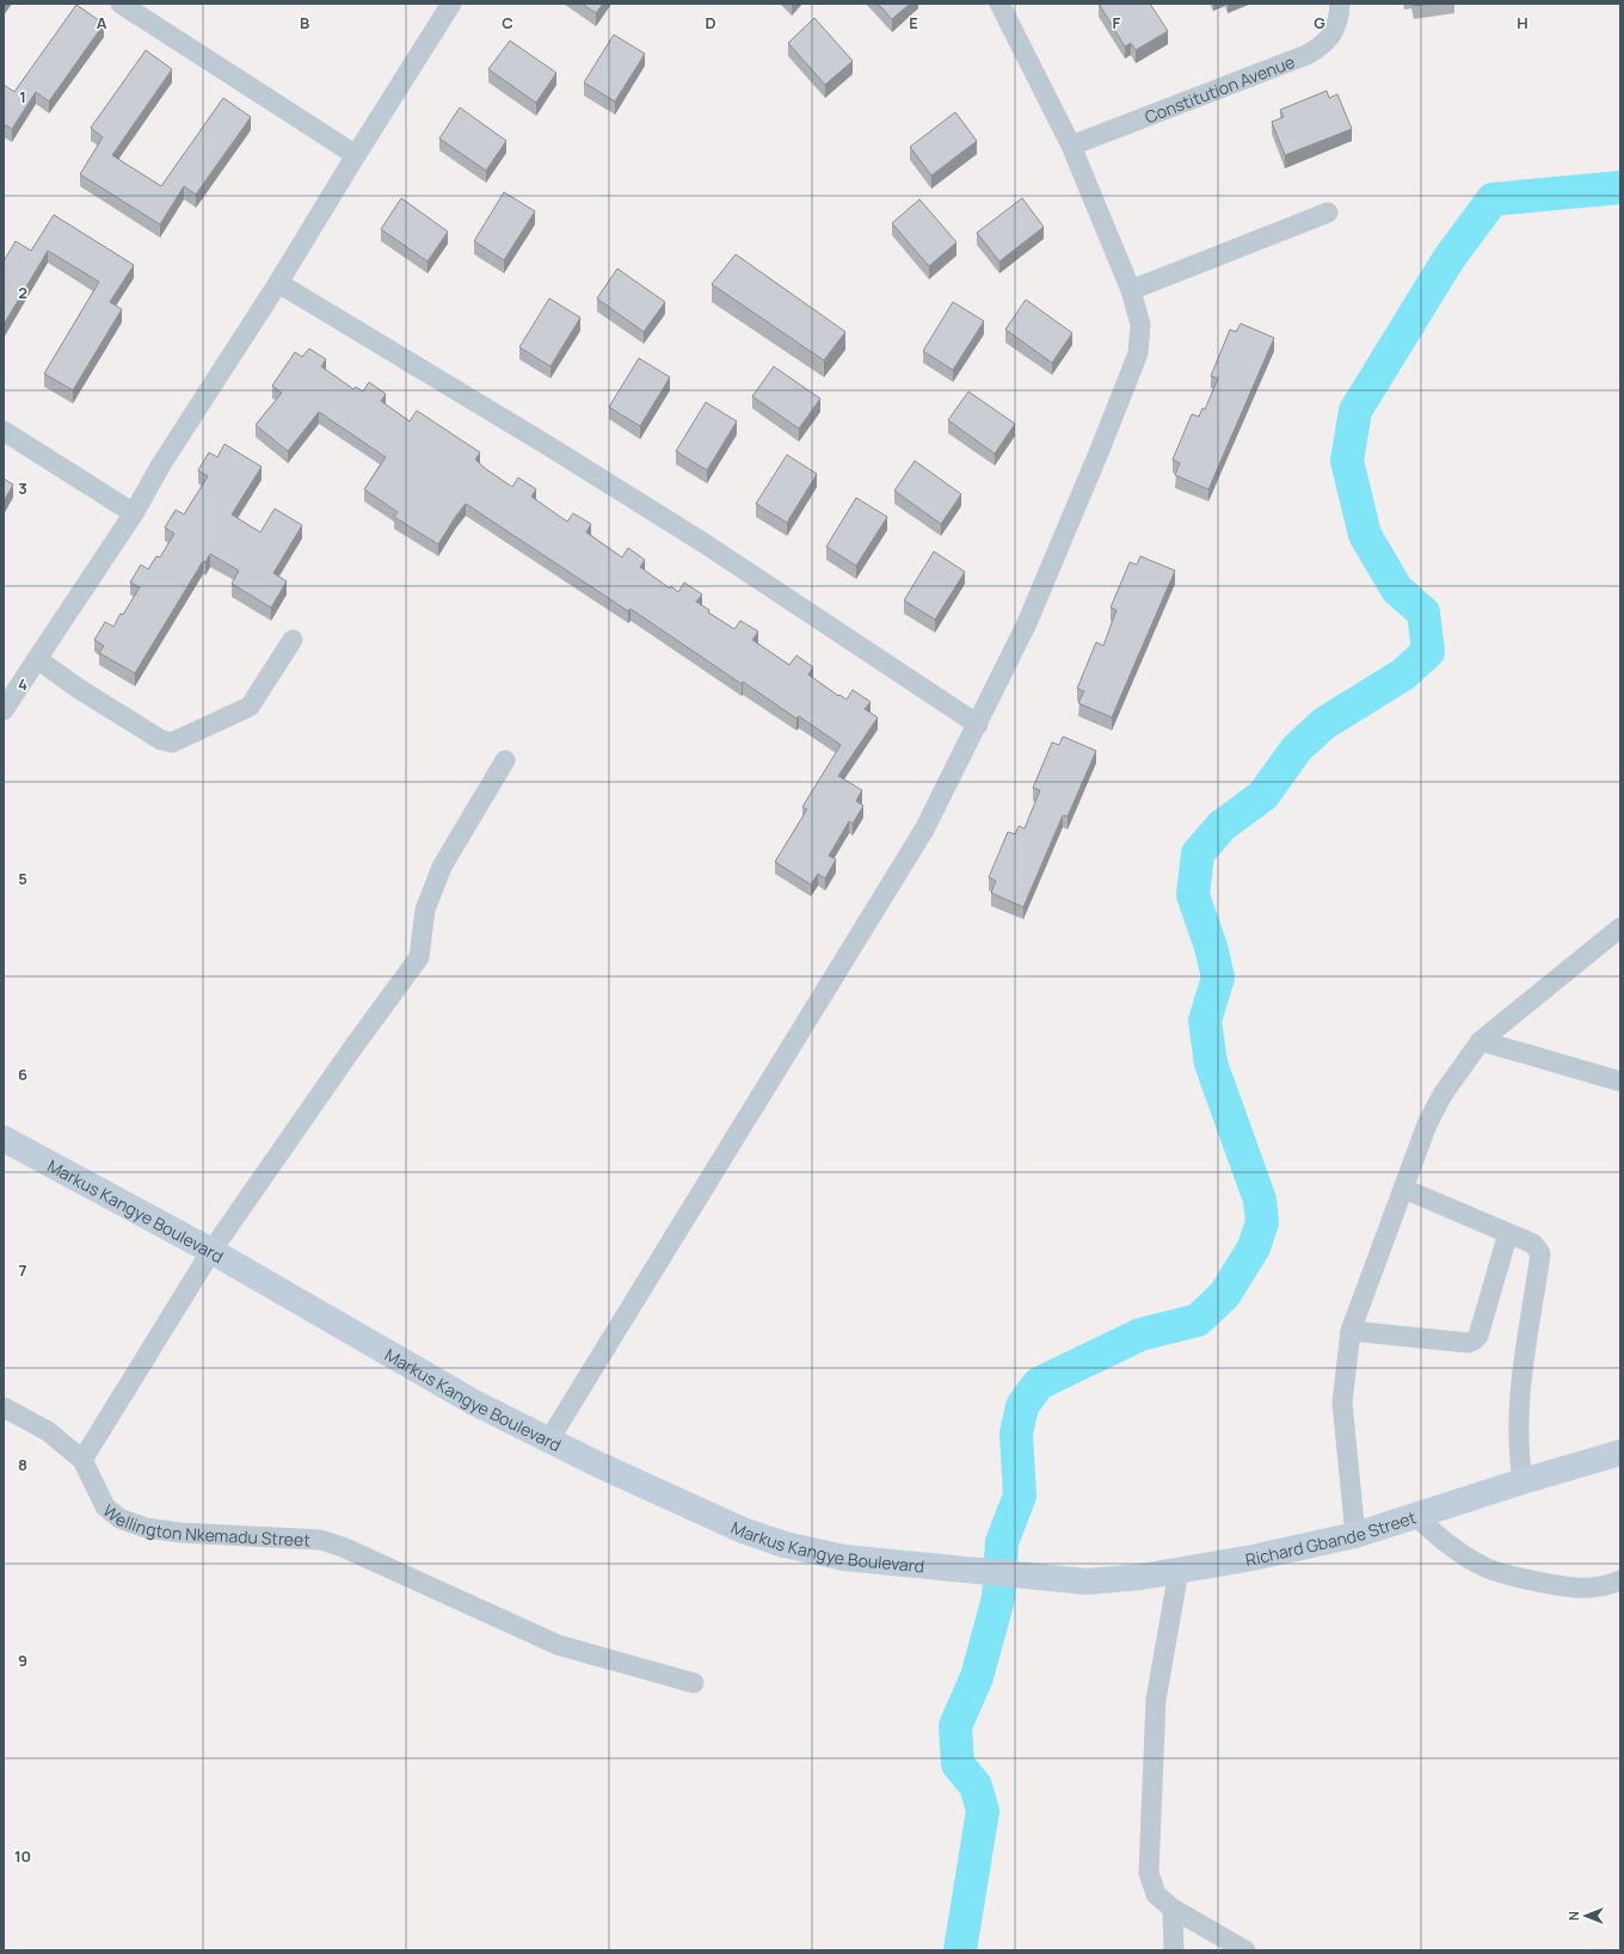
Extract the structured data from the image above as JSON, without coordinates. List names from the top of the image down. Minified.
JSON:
{"streets":{"street":["Constitution Avenue","Markus Kangye Boulevard","Wellington Nkemadu Street","Richard Gbande Street"]},"crossings":[["Markus Kangye Boulevard","Richard Gbande Street"]],"north":"left","grid":{"columns":["A","B","C","D","E","F","G","H"],"rows":["1","2","3","4","5","6","7","8","9","10"]}}
